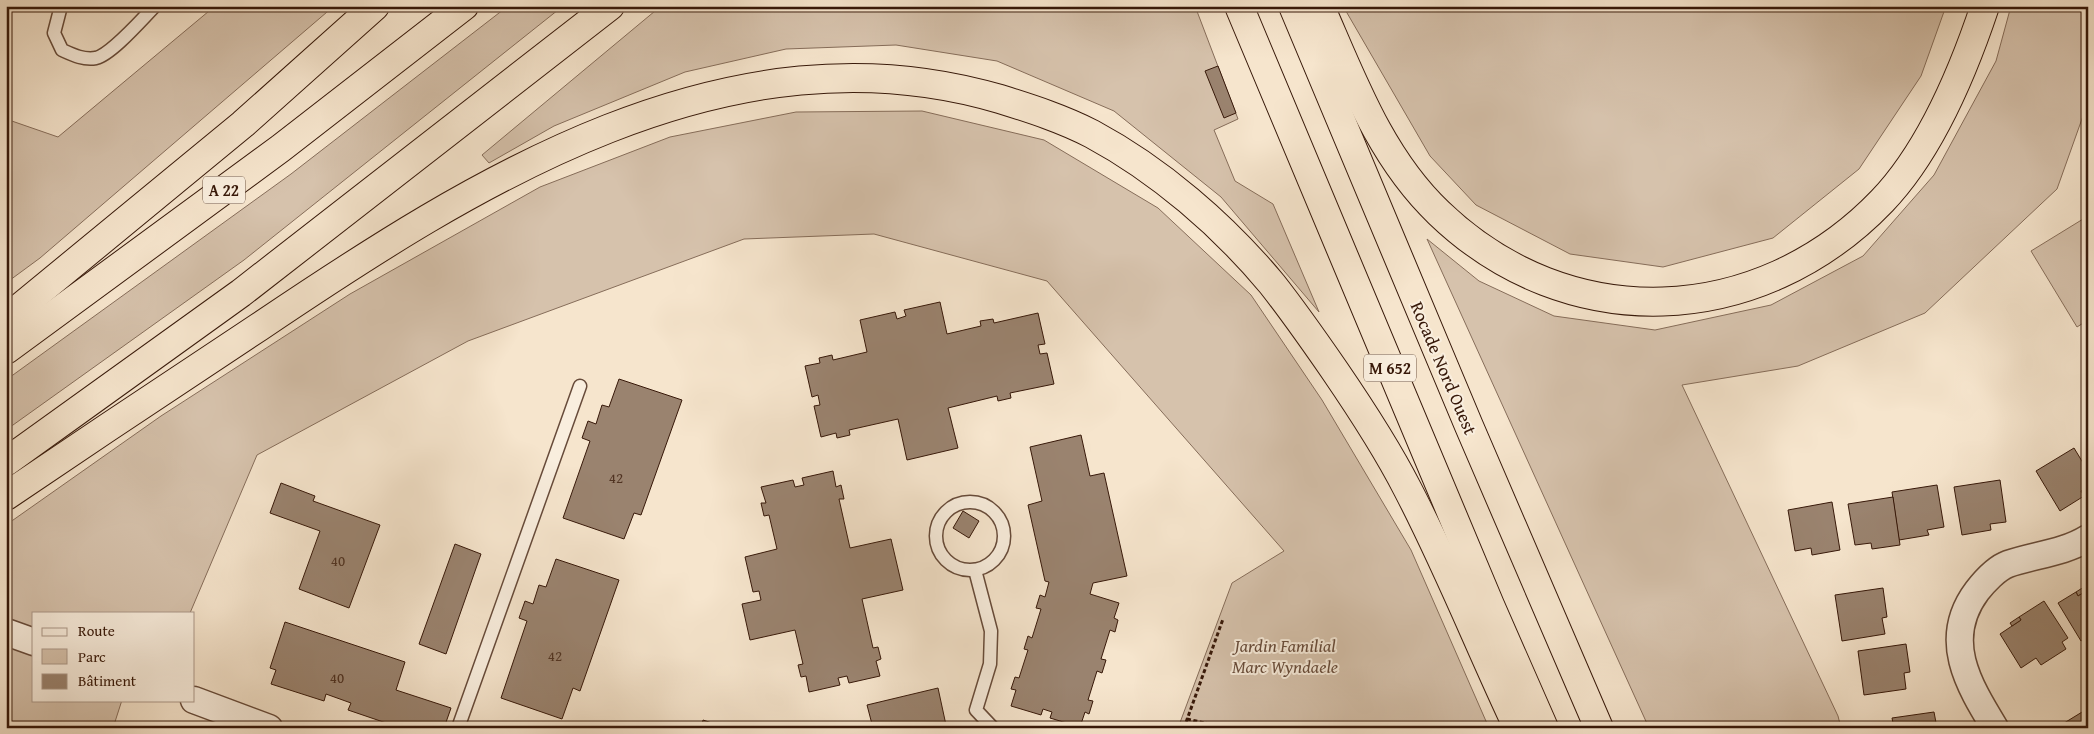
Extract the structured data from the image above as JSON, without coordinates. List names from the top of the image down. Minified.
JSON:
{"streets":{"highway":["A 22","M 652","Rocade Nord Ouest"]},"parks":["Jardin Familial Marc Wyndaele"],"house_numbers":["42","40","42","40"],"legend":["Route","Parc","Bâtiment"]}
